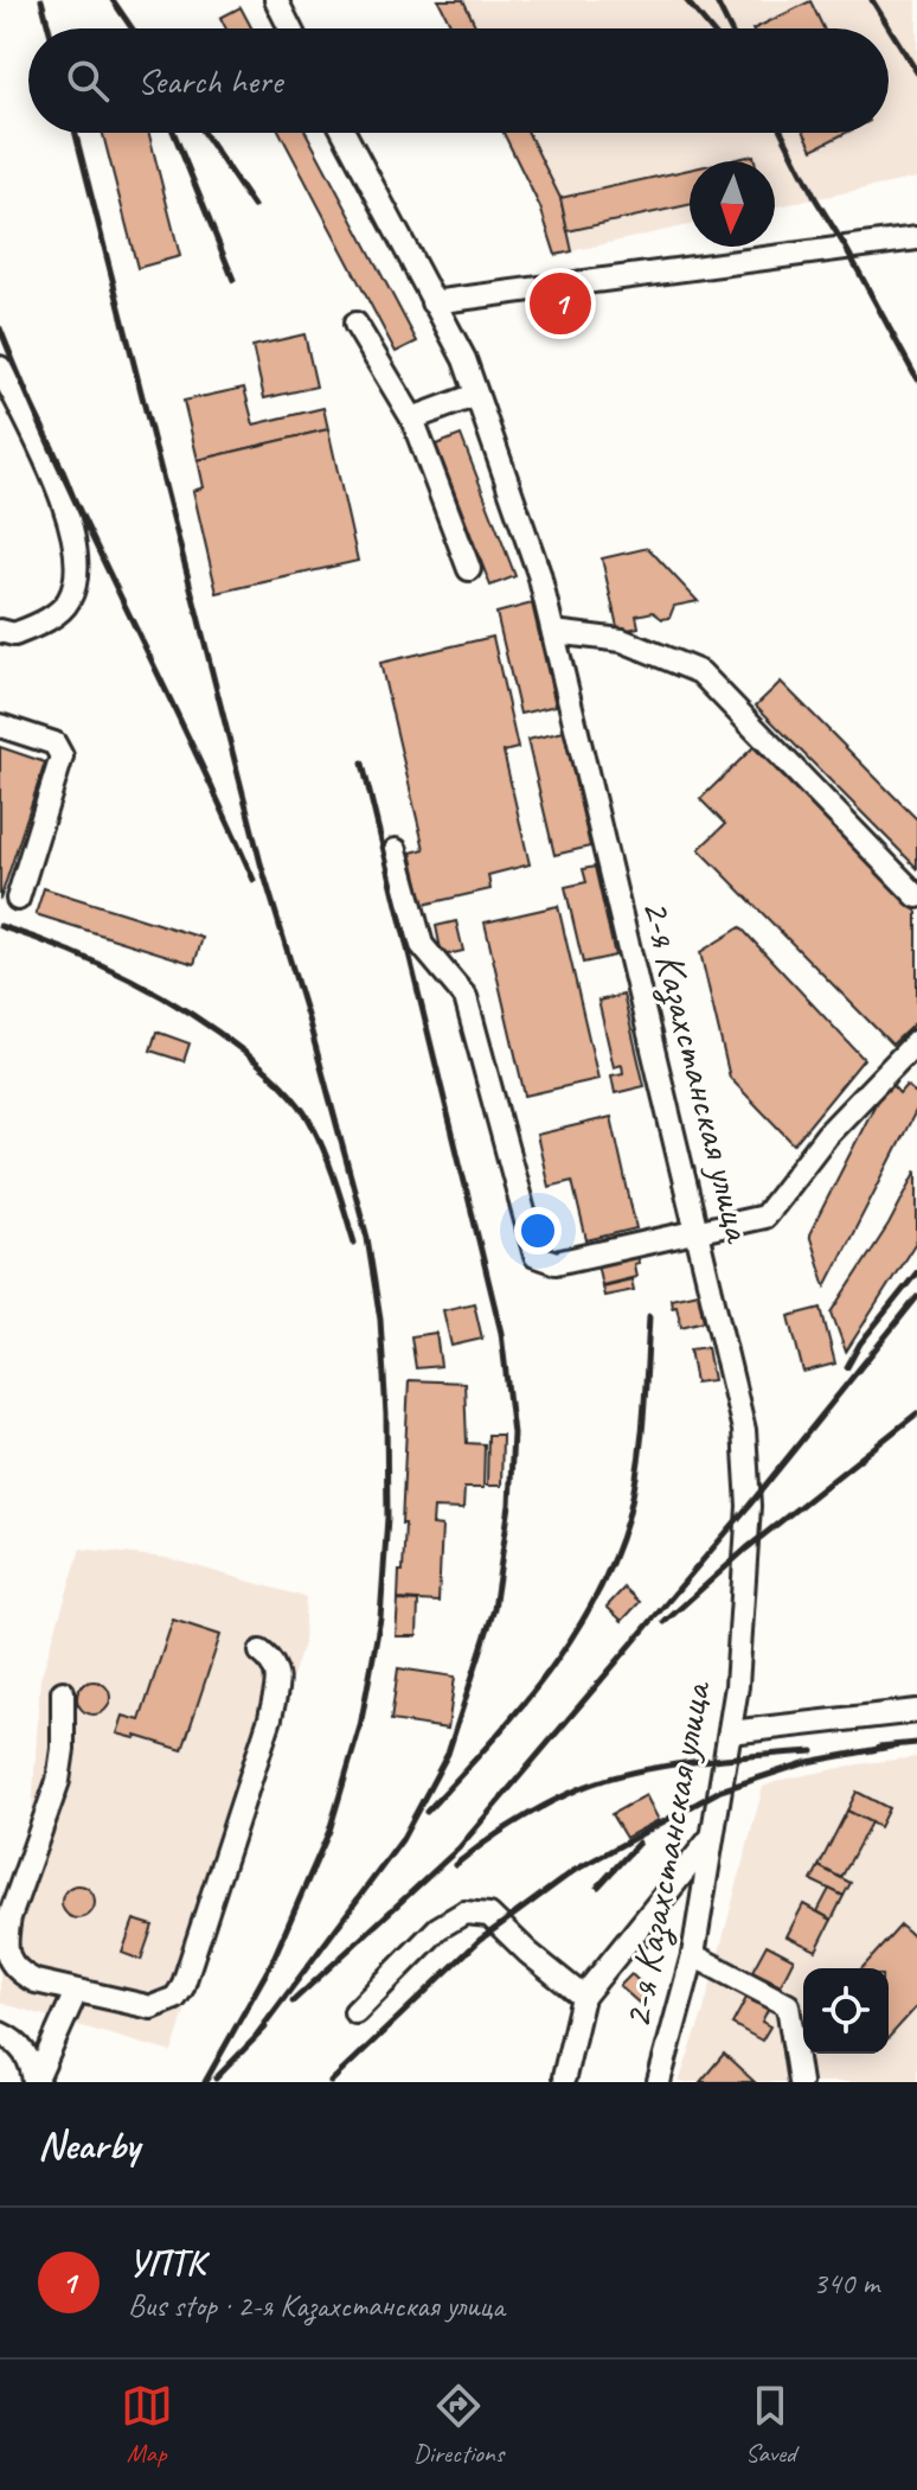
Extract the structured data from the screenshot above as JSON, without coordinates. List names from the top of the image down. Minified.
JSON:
{"streets":{"street":["2-я Казахстанская улица"]},"north":"bottom","page":{"search":"Search here","pins":"1","heading":"Nearby","list":[{"mark":"1","name":"УПТК","note":"Bus stop · 2-я Казахстанская улица","value":"340 m"}],"nav":["Map","Directions","Saved"]}}
